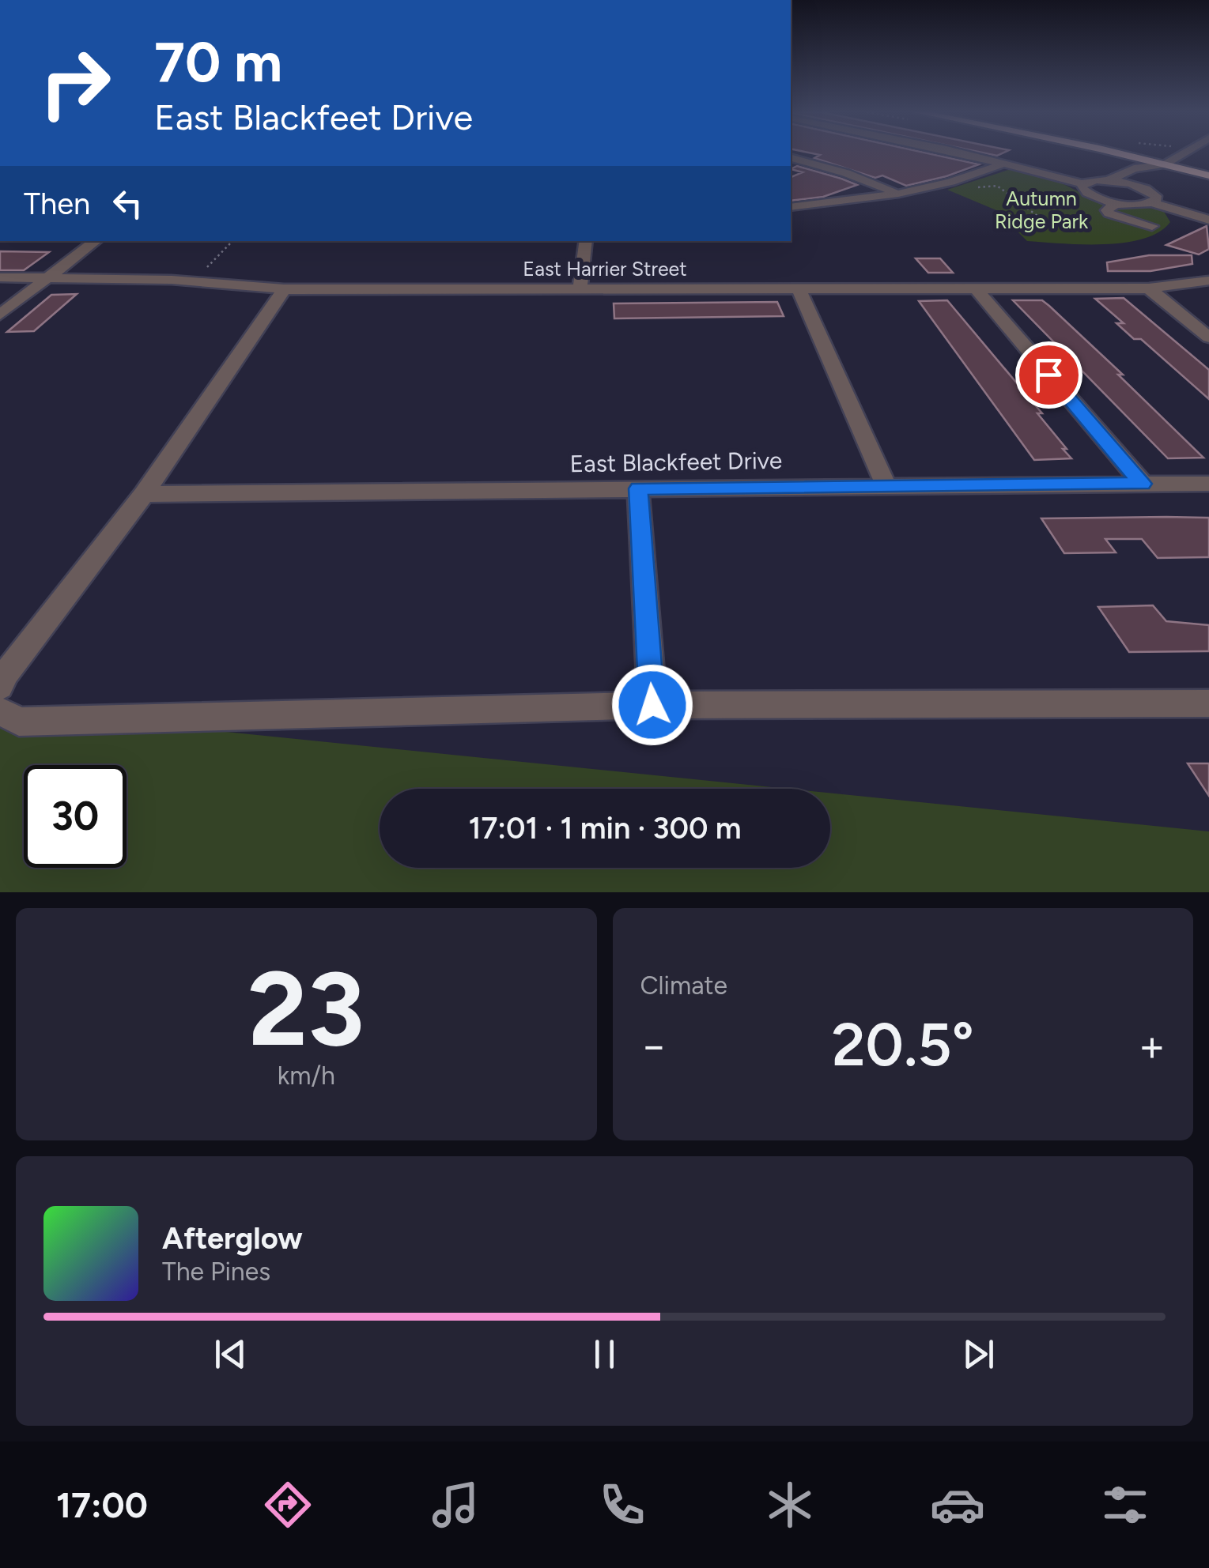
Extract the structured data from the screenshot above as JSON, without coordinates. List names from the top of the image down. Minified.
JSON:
{"streets":{"street":["East Harrier Street","East Blackfeet Drive"]},"parks":["Autumn Ridge Park"],"page":{"turn":["70 m","East Blackfeet Drive"],"then":"Then","limit":"30","trip":"17:01 · 1 min · 300 m","tile":[["23","km/h"],"Climate"],"heat":["−","20.5°","+"],"song":["Afterglow","The Pines"],"tabs":"17:00"}}
